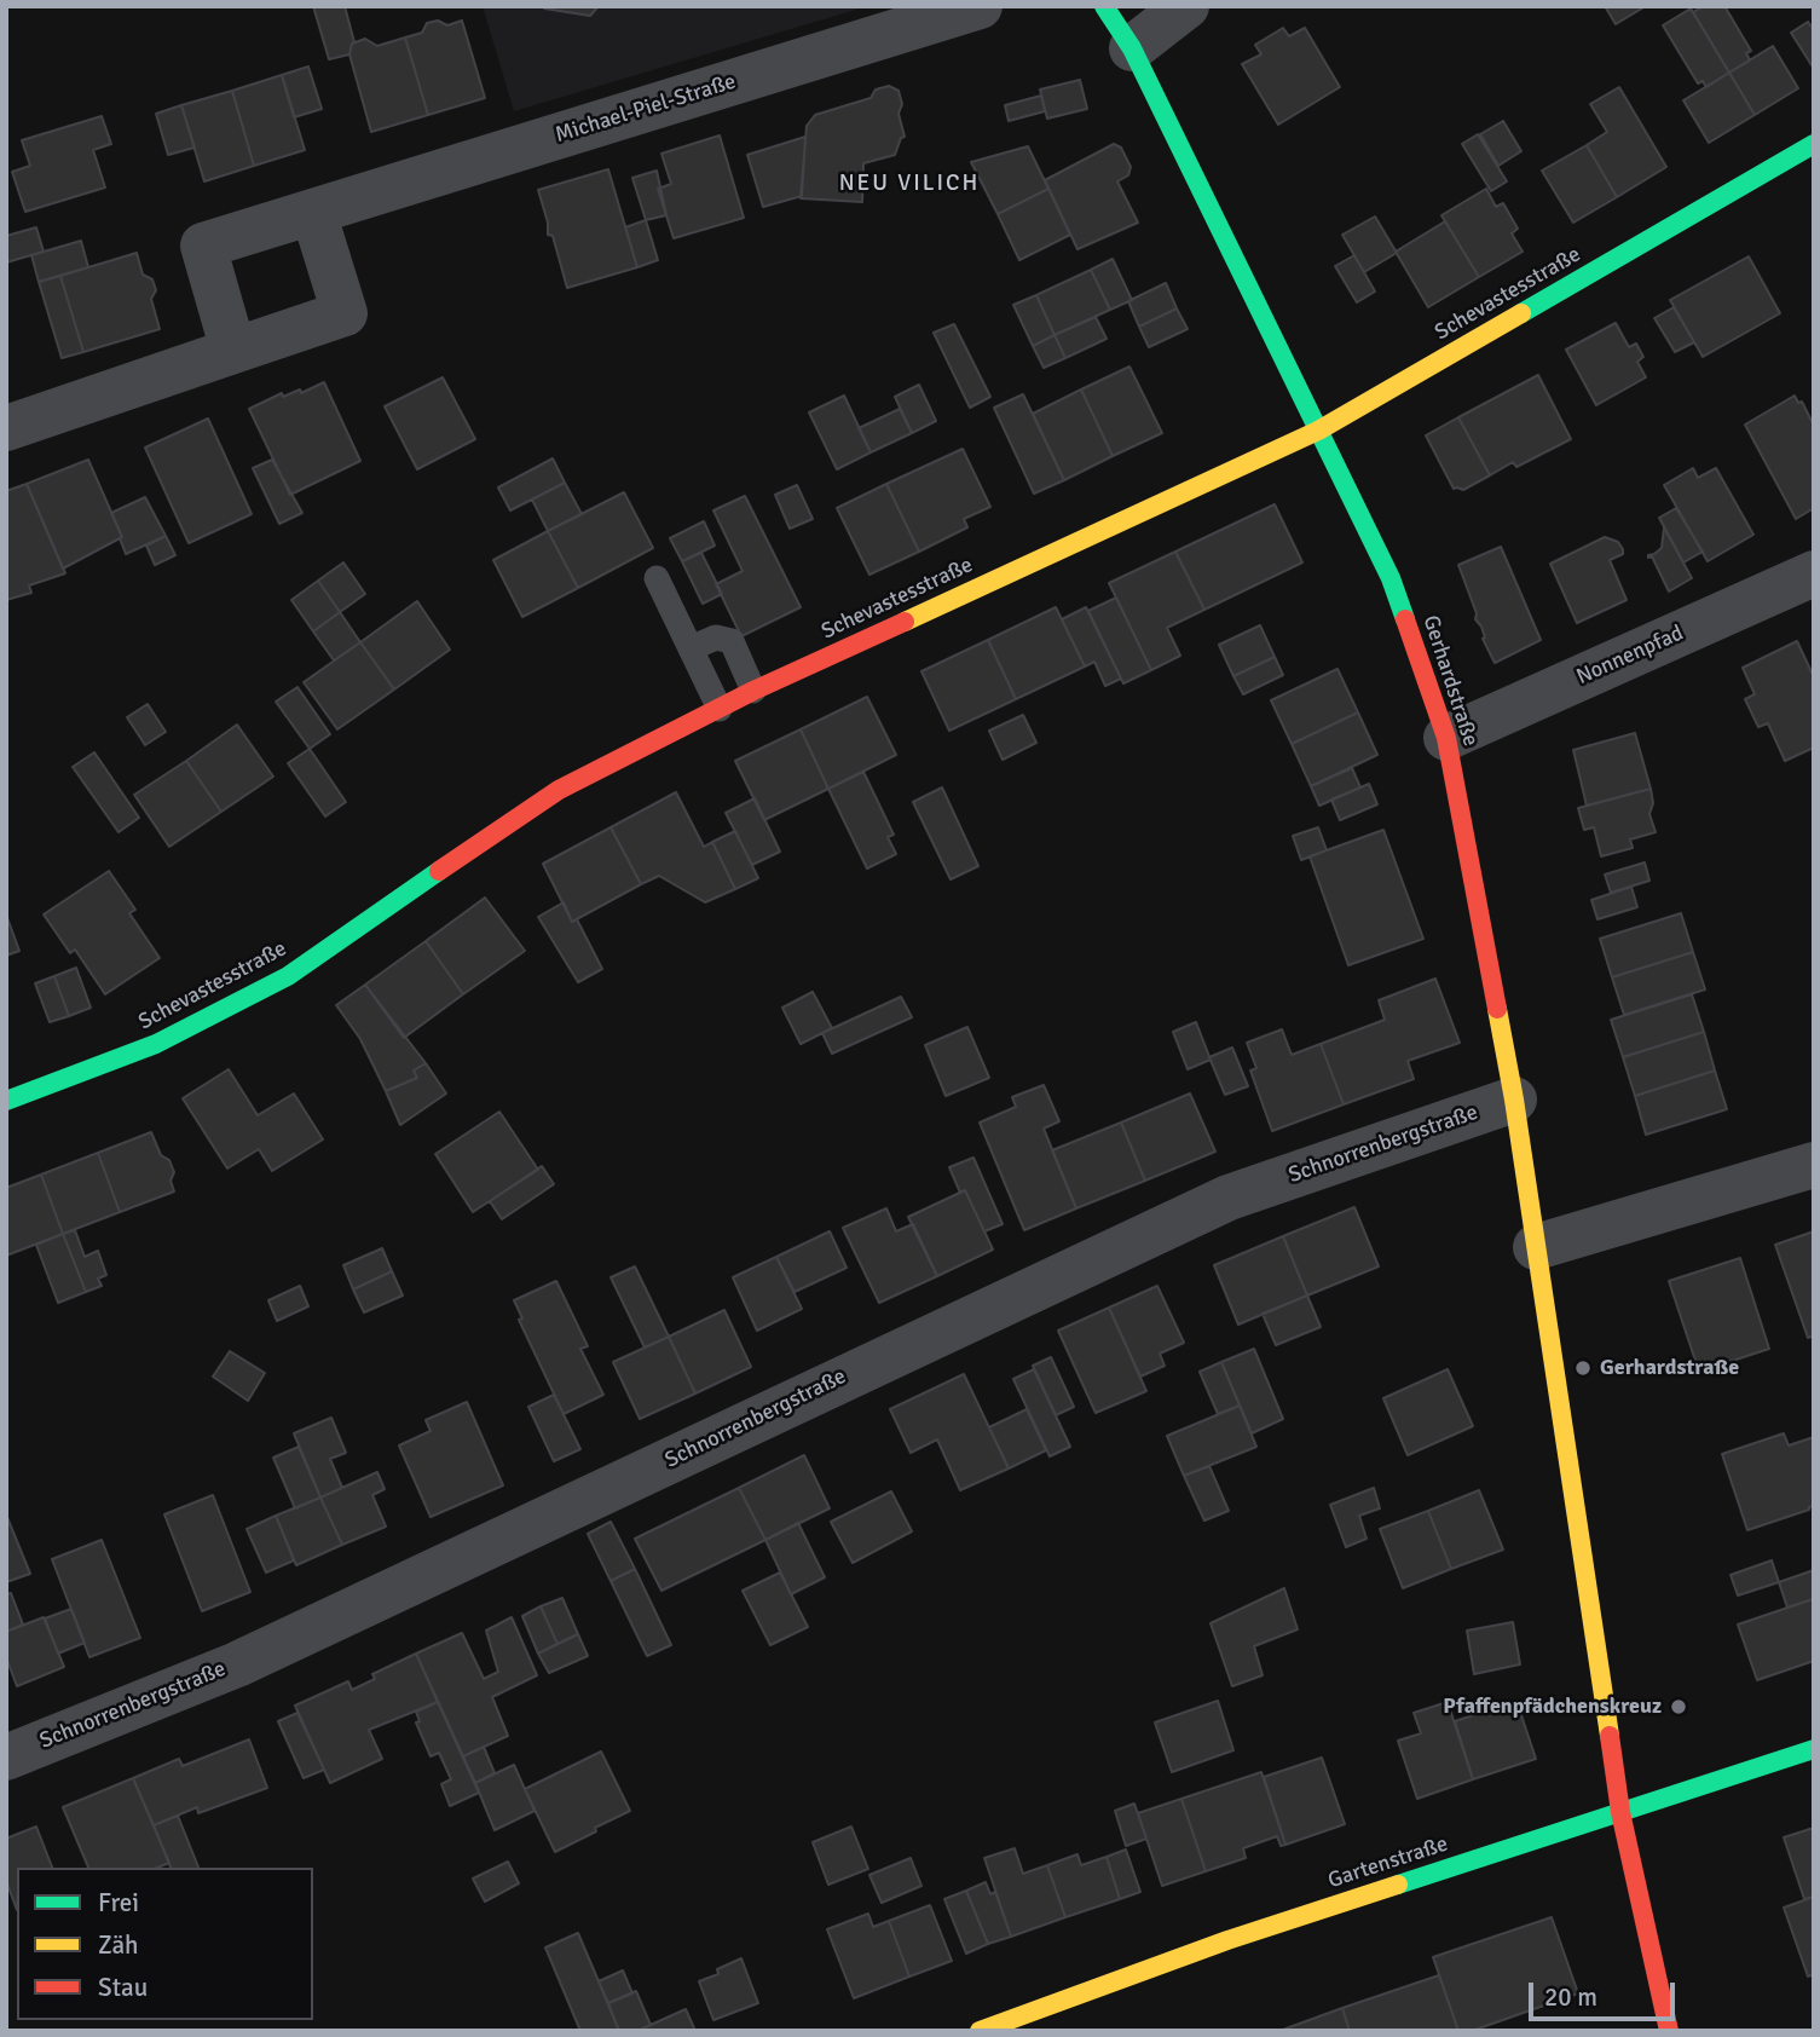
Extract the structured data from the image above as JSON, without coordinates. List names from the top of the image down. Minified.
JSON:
{"streets":{"street":["Michael-Piel-Straße","Schevastesstraße","Nonnenpfad","Gerhardstraße","Schnorrenbergstraße","Gartenstraße"]},"crossings":[["Schevastesstraße","Gerhardstraße"],["Nonnenpfad","Gerhardstraße"],["Gerhardstraße","Schnorrenbergstraße"],["Gerhardstraße","Gartenstraße"]],"districts":["NEU VILICH"],"places":["Gerhardstraße","Pfaffenpfädchenskreuz"],"legend":["Frei","Zäh","Stau"],"scale_bar":"20 m"}
